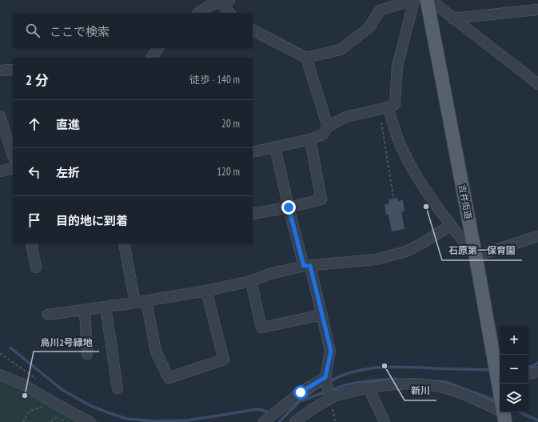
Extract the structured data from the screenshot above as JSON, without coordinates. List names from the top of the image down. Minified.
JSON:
{"streets":{"main road":["吉井街道"]},"places":["石原第一保育園","新川","烏川2号緑地"],"page":{"search":"ここで検索","heading":["2 分","徒歩 · 140 m"],"list":[["直進","20 m"],["左折","120 m"],"目的地に到着"],"map_buttons":["+","−"]}}
